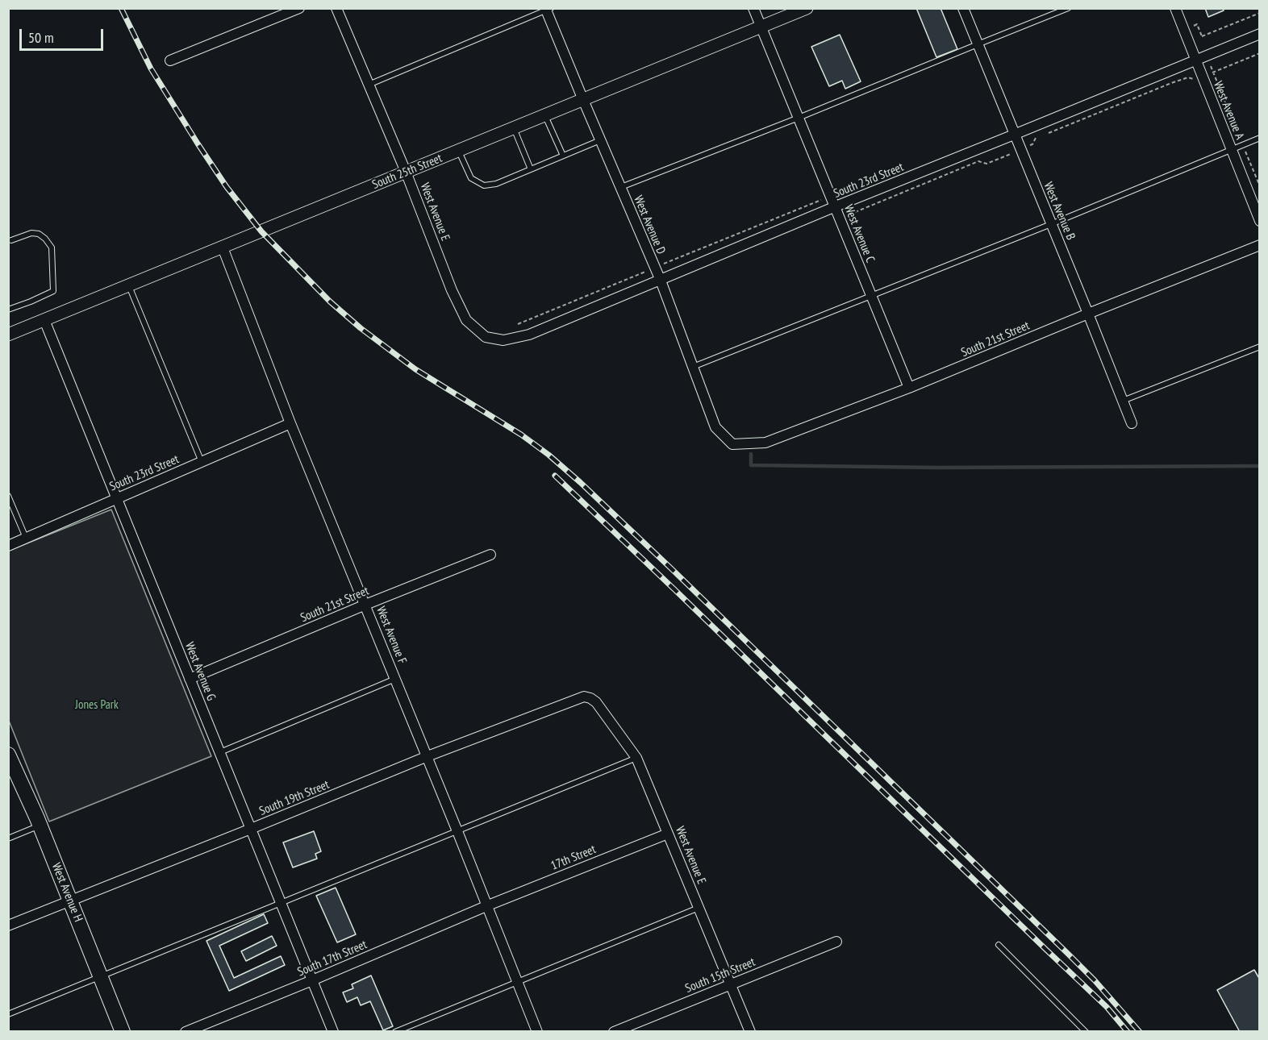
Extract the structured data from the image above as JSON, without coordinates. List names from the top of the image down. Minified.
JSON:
{"streets":{"main road":["West Avenue H"],"street":["West Avenue A","South 25th Street","South 23rd Street","West Avenue B","West Avenue E","West Avenue D","West Avenue C","South 21st Street","West Avenue F","West Avenue G","South 19th Street","17th Street","South 17th Street","South 15th Street"]},"crossings":[["West Avenue A","South 23rd Street"],["South 25th Street","West Avenue E"],["South 25th Street","West Avenue D"],["South 25th Street","West Avenue C"],["South 25th Street","West Avenue F"],["South 25th Street","West Avenue G"],["South 23rd Street","West Avenue B"],["South 23rd Street","West Avenue E"],["South 23rd Street","West Avenue D"],["South 23rd Street","West Avenue C"],["South 23rd Street","West Avenue F"],["South 23rd Street","West Avenue G"],["West Avenue B","South 21st Street"],["West Avenue E","South 19th Street"],["West Avenue E","17th Street"],["West Avenue E","South 15th Street"],["West Avenue D","South 21st Street"],["West Avenue C","South 21st Street"],["South 21st Street","West Avenue F"],["South 21st Street","West Avenue G"],["West Avenue F","South 19th Street"],["West Avenue F","17th Street"],["West Avenue F","South 17th Street"],["West Avenue G","South 19th Street"],["West Avenue G","South 17th Street"],["South 19th Street","West Avenue H"],["17th Street","South 17th Street"]],"parks":["Jones Park"],"scale_bar":"50 m"}
